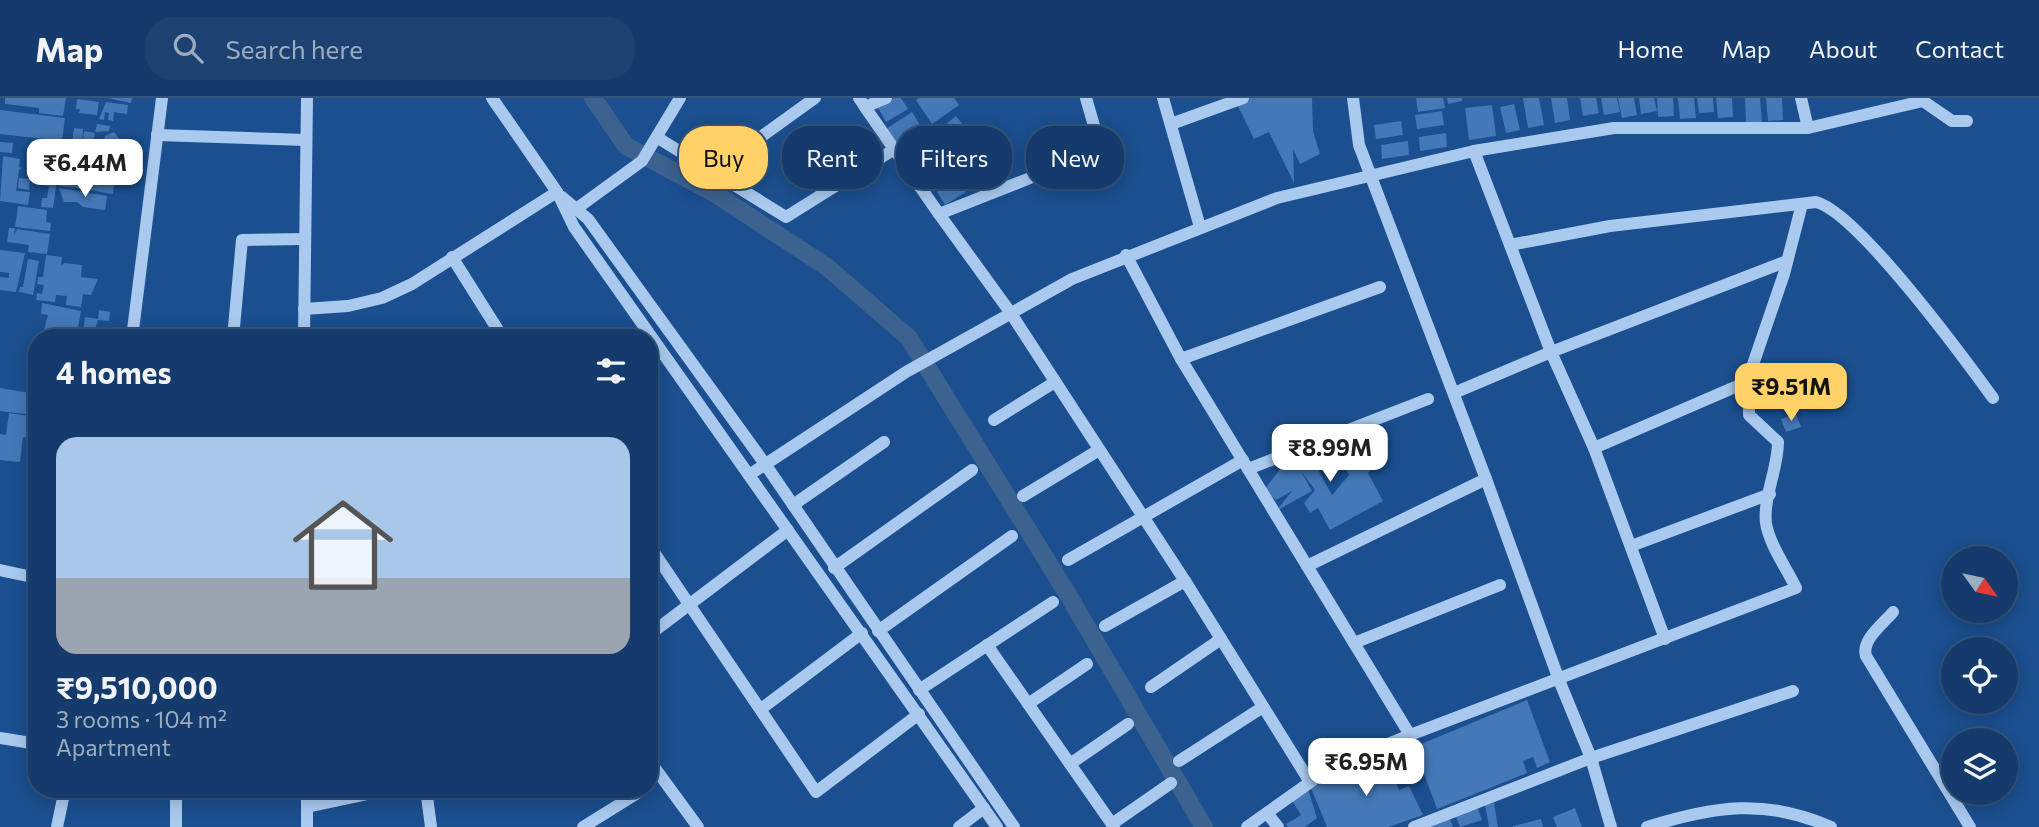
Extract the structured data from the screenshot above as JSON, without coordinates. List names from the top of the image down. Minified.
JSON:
{"north":"bottom right","page":{"header":"Map","search":"Search here","nav":["Home","Map","About","Contact"],"chip":["Buy","Rent","Filters","New"],"price":["₹6.44M","₹9.51M","₹8.99M","₹6.95M"],"heading":"4 homes","list":[{"name":"₹9,510,000","note":"3 rooms · 104 m² · Apartment"}]}}
